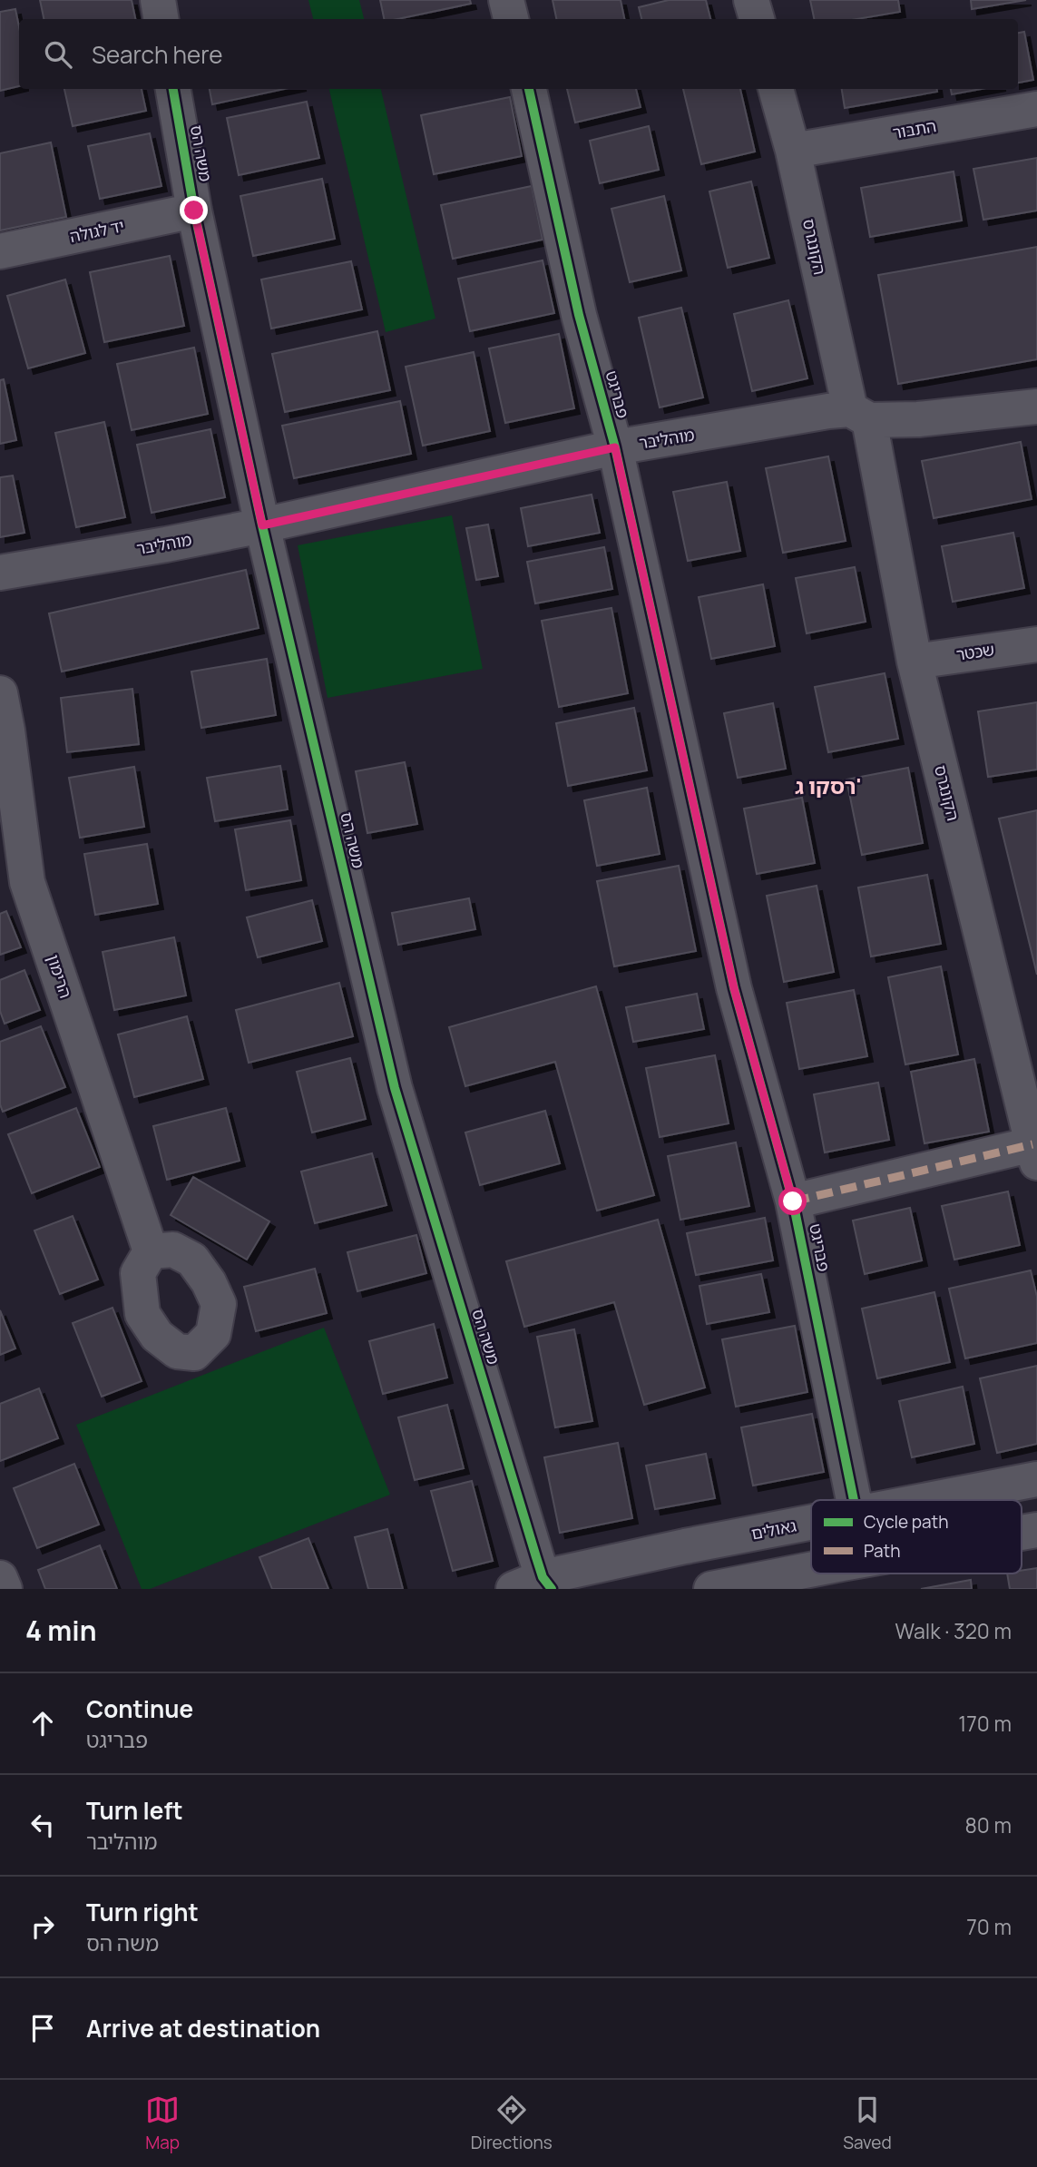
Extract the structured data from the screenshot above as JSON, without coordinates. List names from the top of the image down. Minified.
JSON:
{"streets":{"street":["התבור","משה הס","יד לגולה","הקונגרס","פבריגט","מוהליבר","שכטר","הרימון","גאולים"]},"crossings":[["התבור","הקונגרס"],["משה הס","יד לגולה"],["משה הס","מוהליבר"],["משה הס","גאולים"],["הקונגרס","מוהליבר"],["הקונגרס","שכטר"],["פבריגט","מוהליבר"]],"districts":["רסקו ג'"],"legend":["Cycle path","Path"],"page":{"search":"Search here","heading":["4 min","Walk · 320 m"],"list":[["Continue","פבריגט","170 m"],["Turn left","מוהליבר","80 m"],["Turn right","משה הס","70 m"],"Arrive at destination"],"nav":["Map","Directions","Saved"]}}
